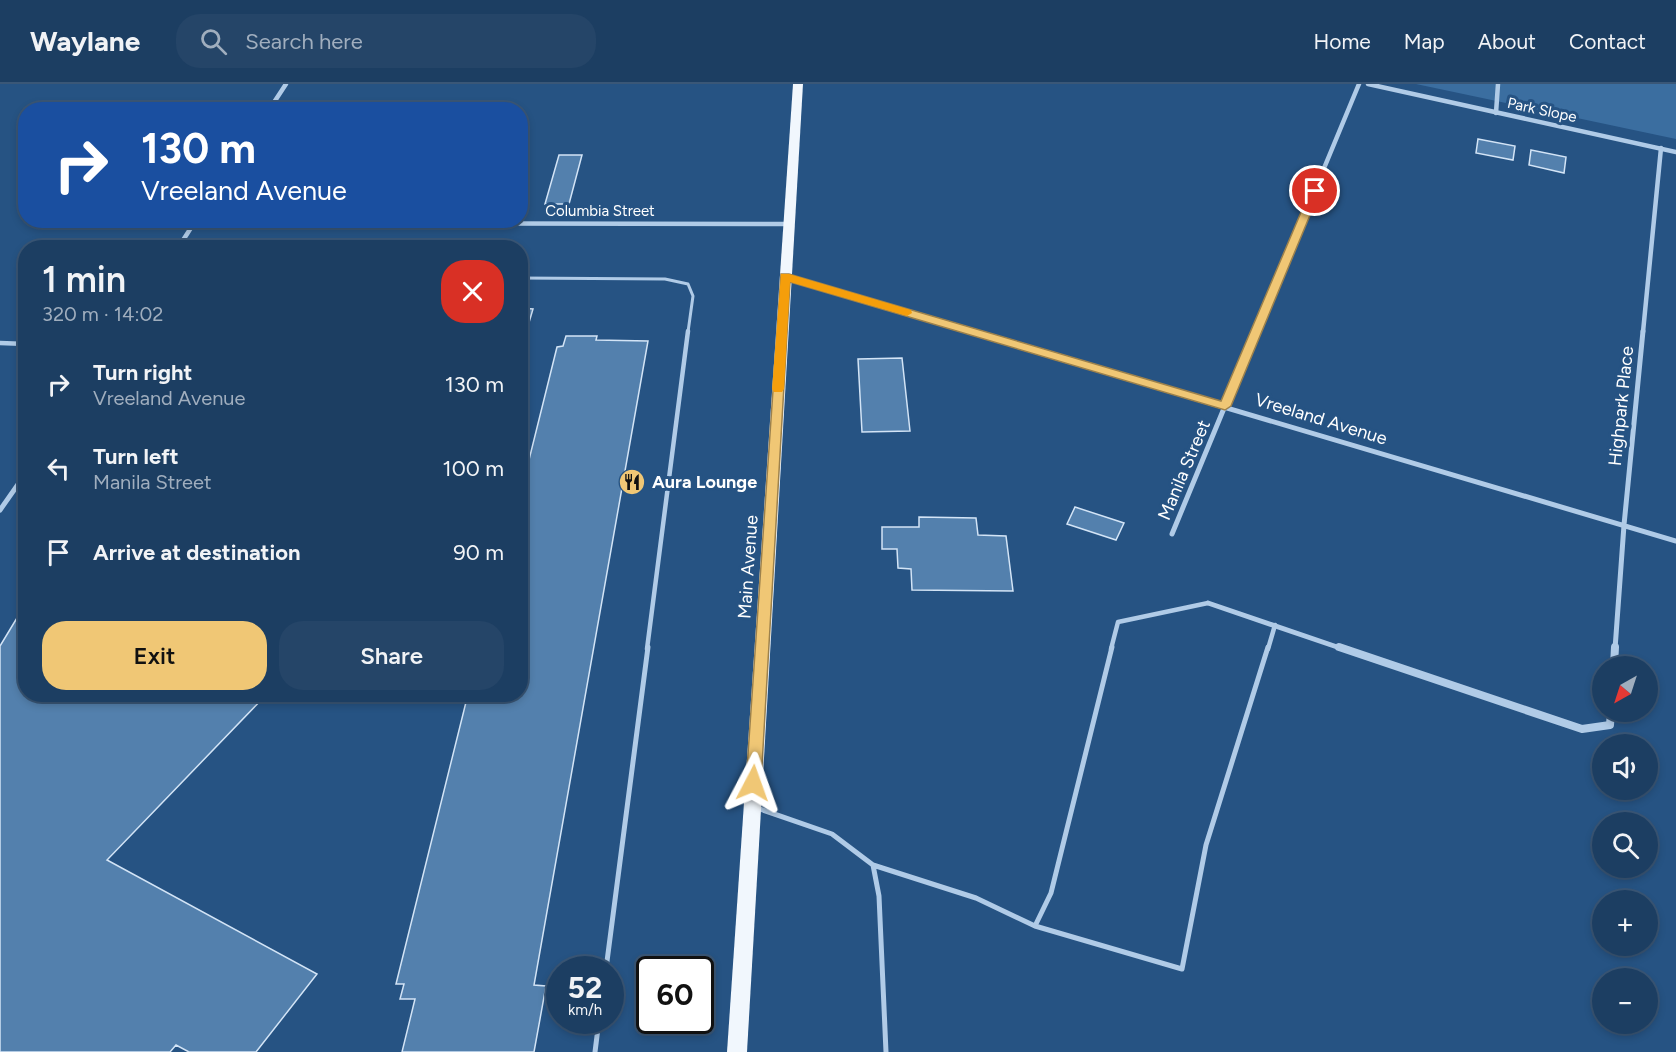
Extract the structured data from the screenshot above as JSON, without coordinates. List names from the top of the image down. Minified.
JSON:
{"streets":{"main road":["Main Avenue"],"street":["Park Slope","Columbia Street","Highpark Place","Vreeland Avenue","Manila Street"]},"crossings":[["Park Slope","Highpark Place"],["Columbia Street","Main Avenue"],["Highpark Place","Vreeland Avenue"],["Vreeland Avenue","Manila Street"],["Vreeland Avenue","Main Avenue"]],"places":{"restaurant":["Aura Lounge"]},"north":"bottom left","page":{"header":"Waylane","search":"Search here","nav":["Home","Map","About","Contact"],"turn":["130 m","Vreeland Avenue"],"heading":["1 min","320 m · 14:02"],"list":[{"name":"Turn right","note":"Vreeland Avenue","value":"130 m"},{"name":"Turn left","note":"Manila Street","value":"100 m"},{"name":"Arrive at destination","value":"90 m"}],"buttons":["Exit","Share"],"map_buttons":["+","−"],"speed":"52 km/h","limit":"60"}}
